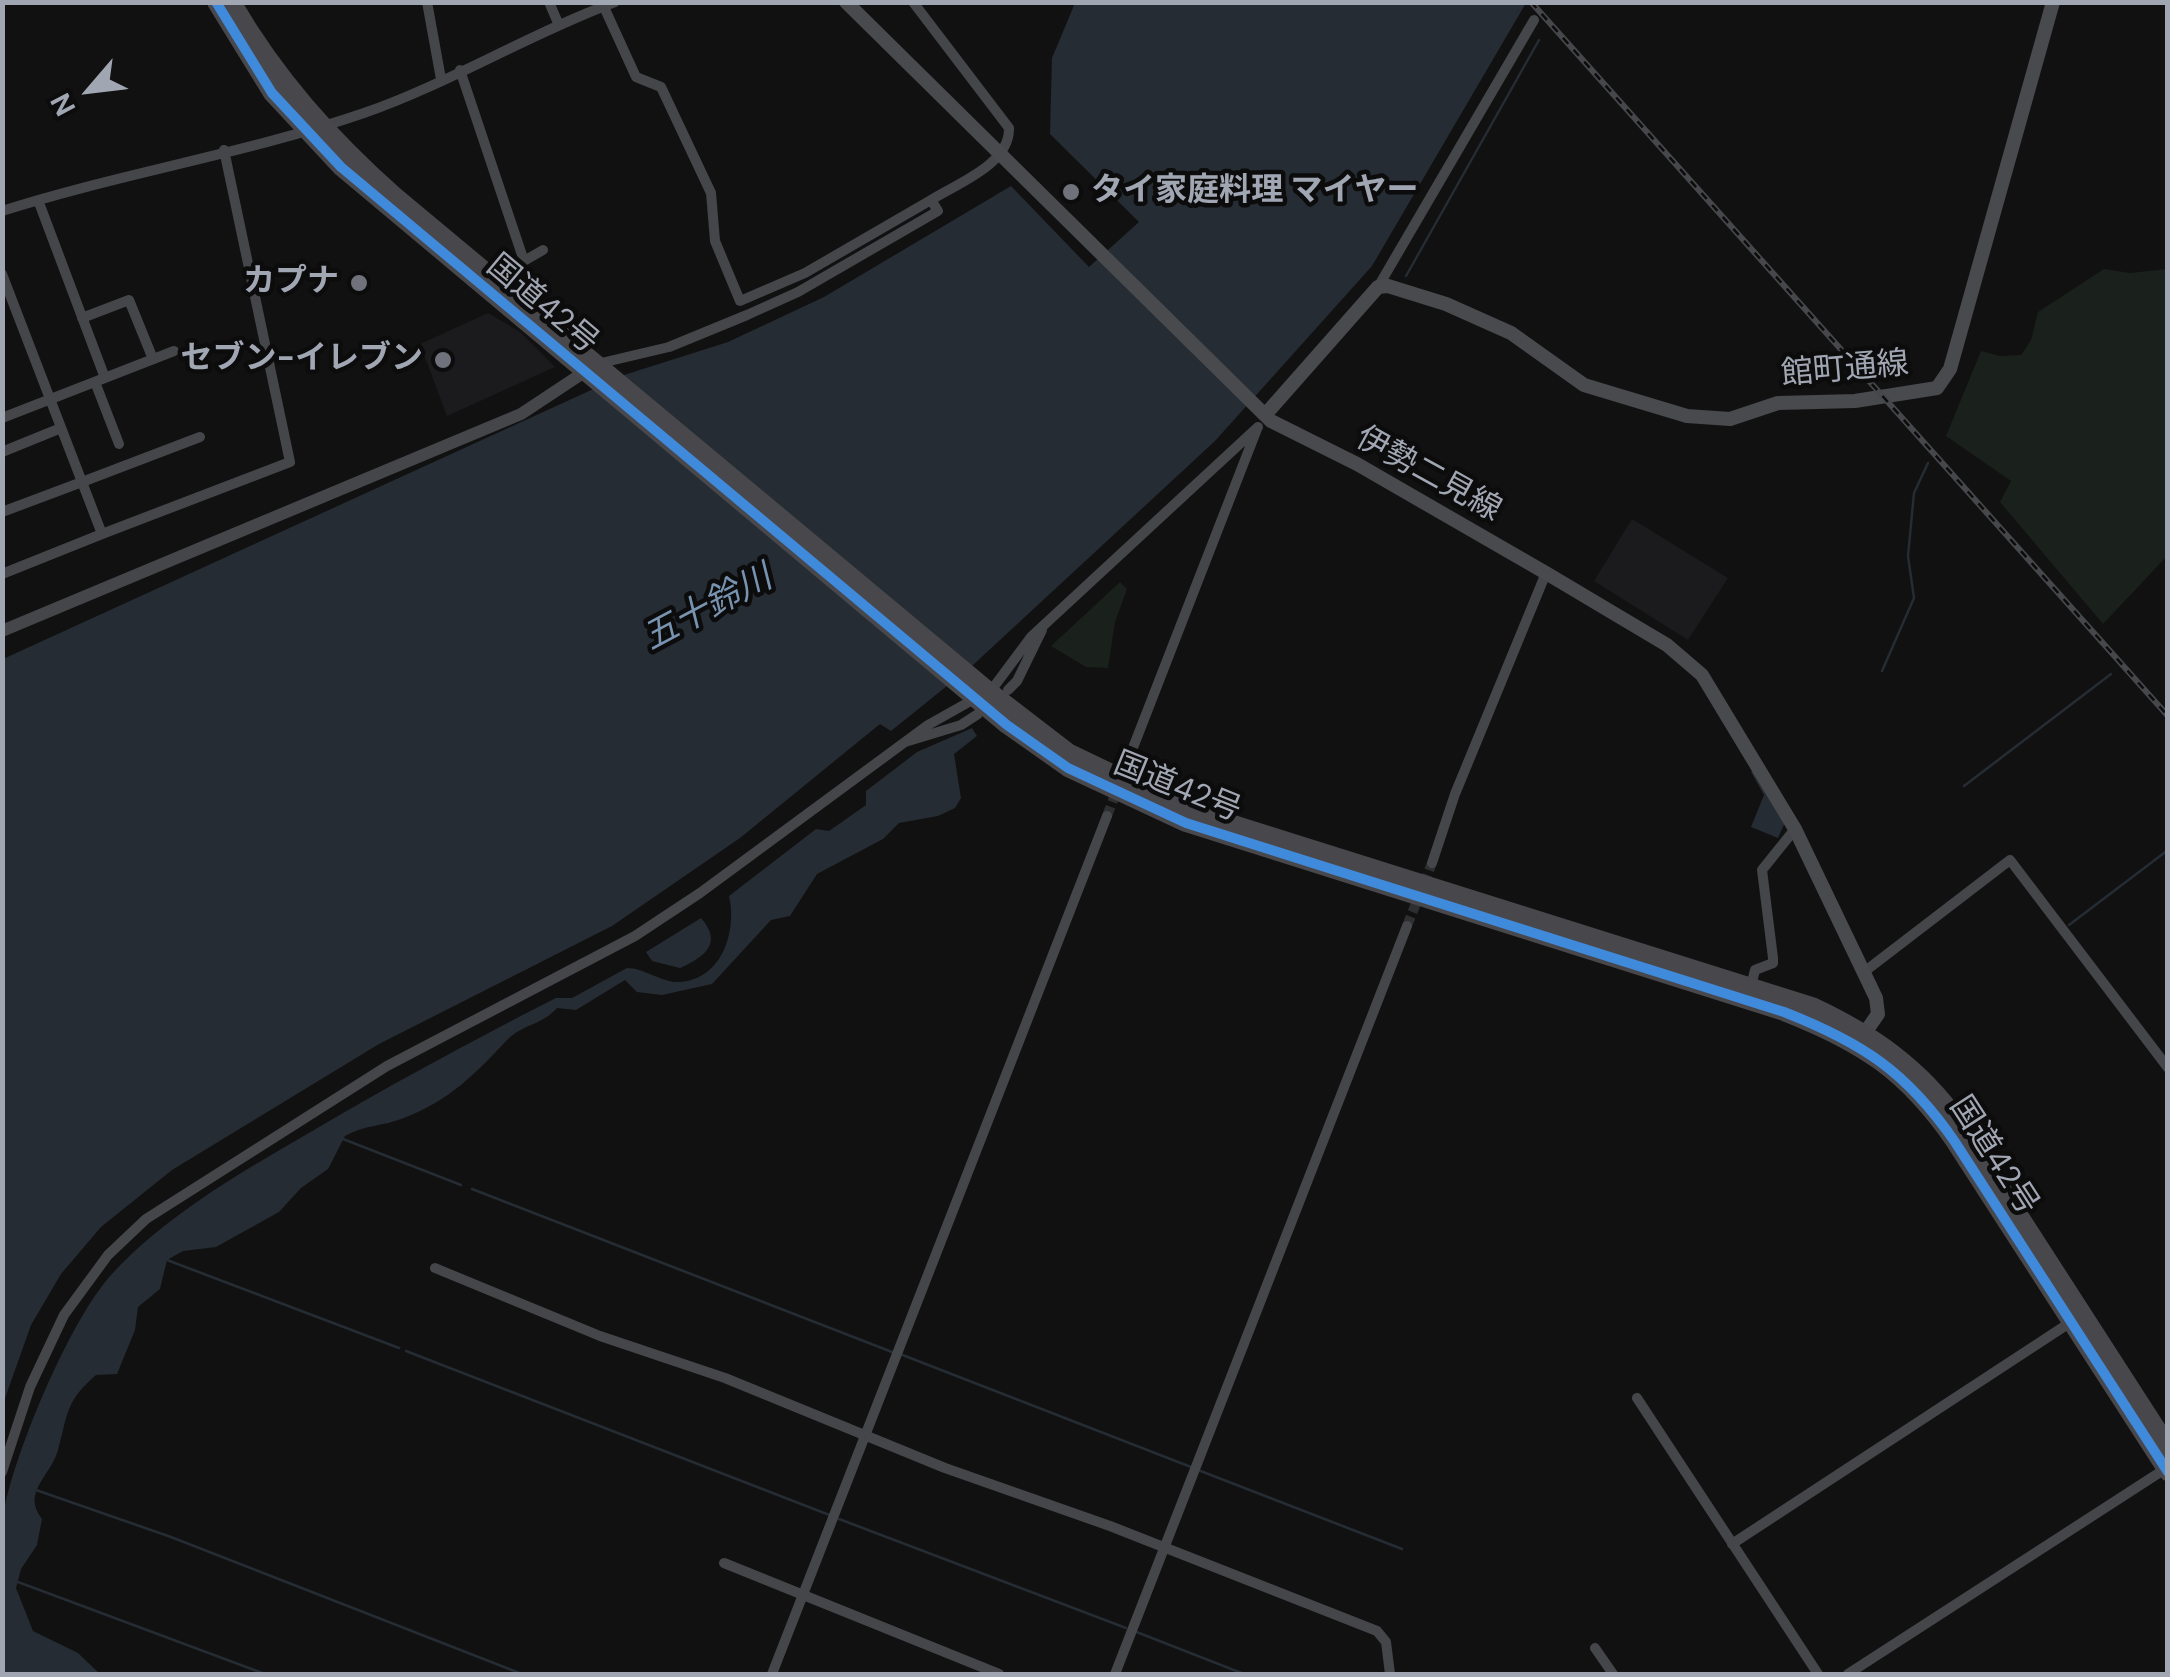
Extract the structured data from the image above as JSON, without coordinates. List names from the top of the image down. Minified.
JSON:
{"streets":{"highway":["国道42号"],"main road":["館町通線","伊勢二見線"]},"crossings":[["国道42号","伊勢二見線"]],"water":["五十鈴川"],"places":["タイ家庭料理 マイヤー","カプナ","セブン-イレブン"],"north":"bottom left"}
